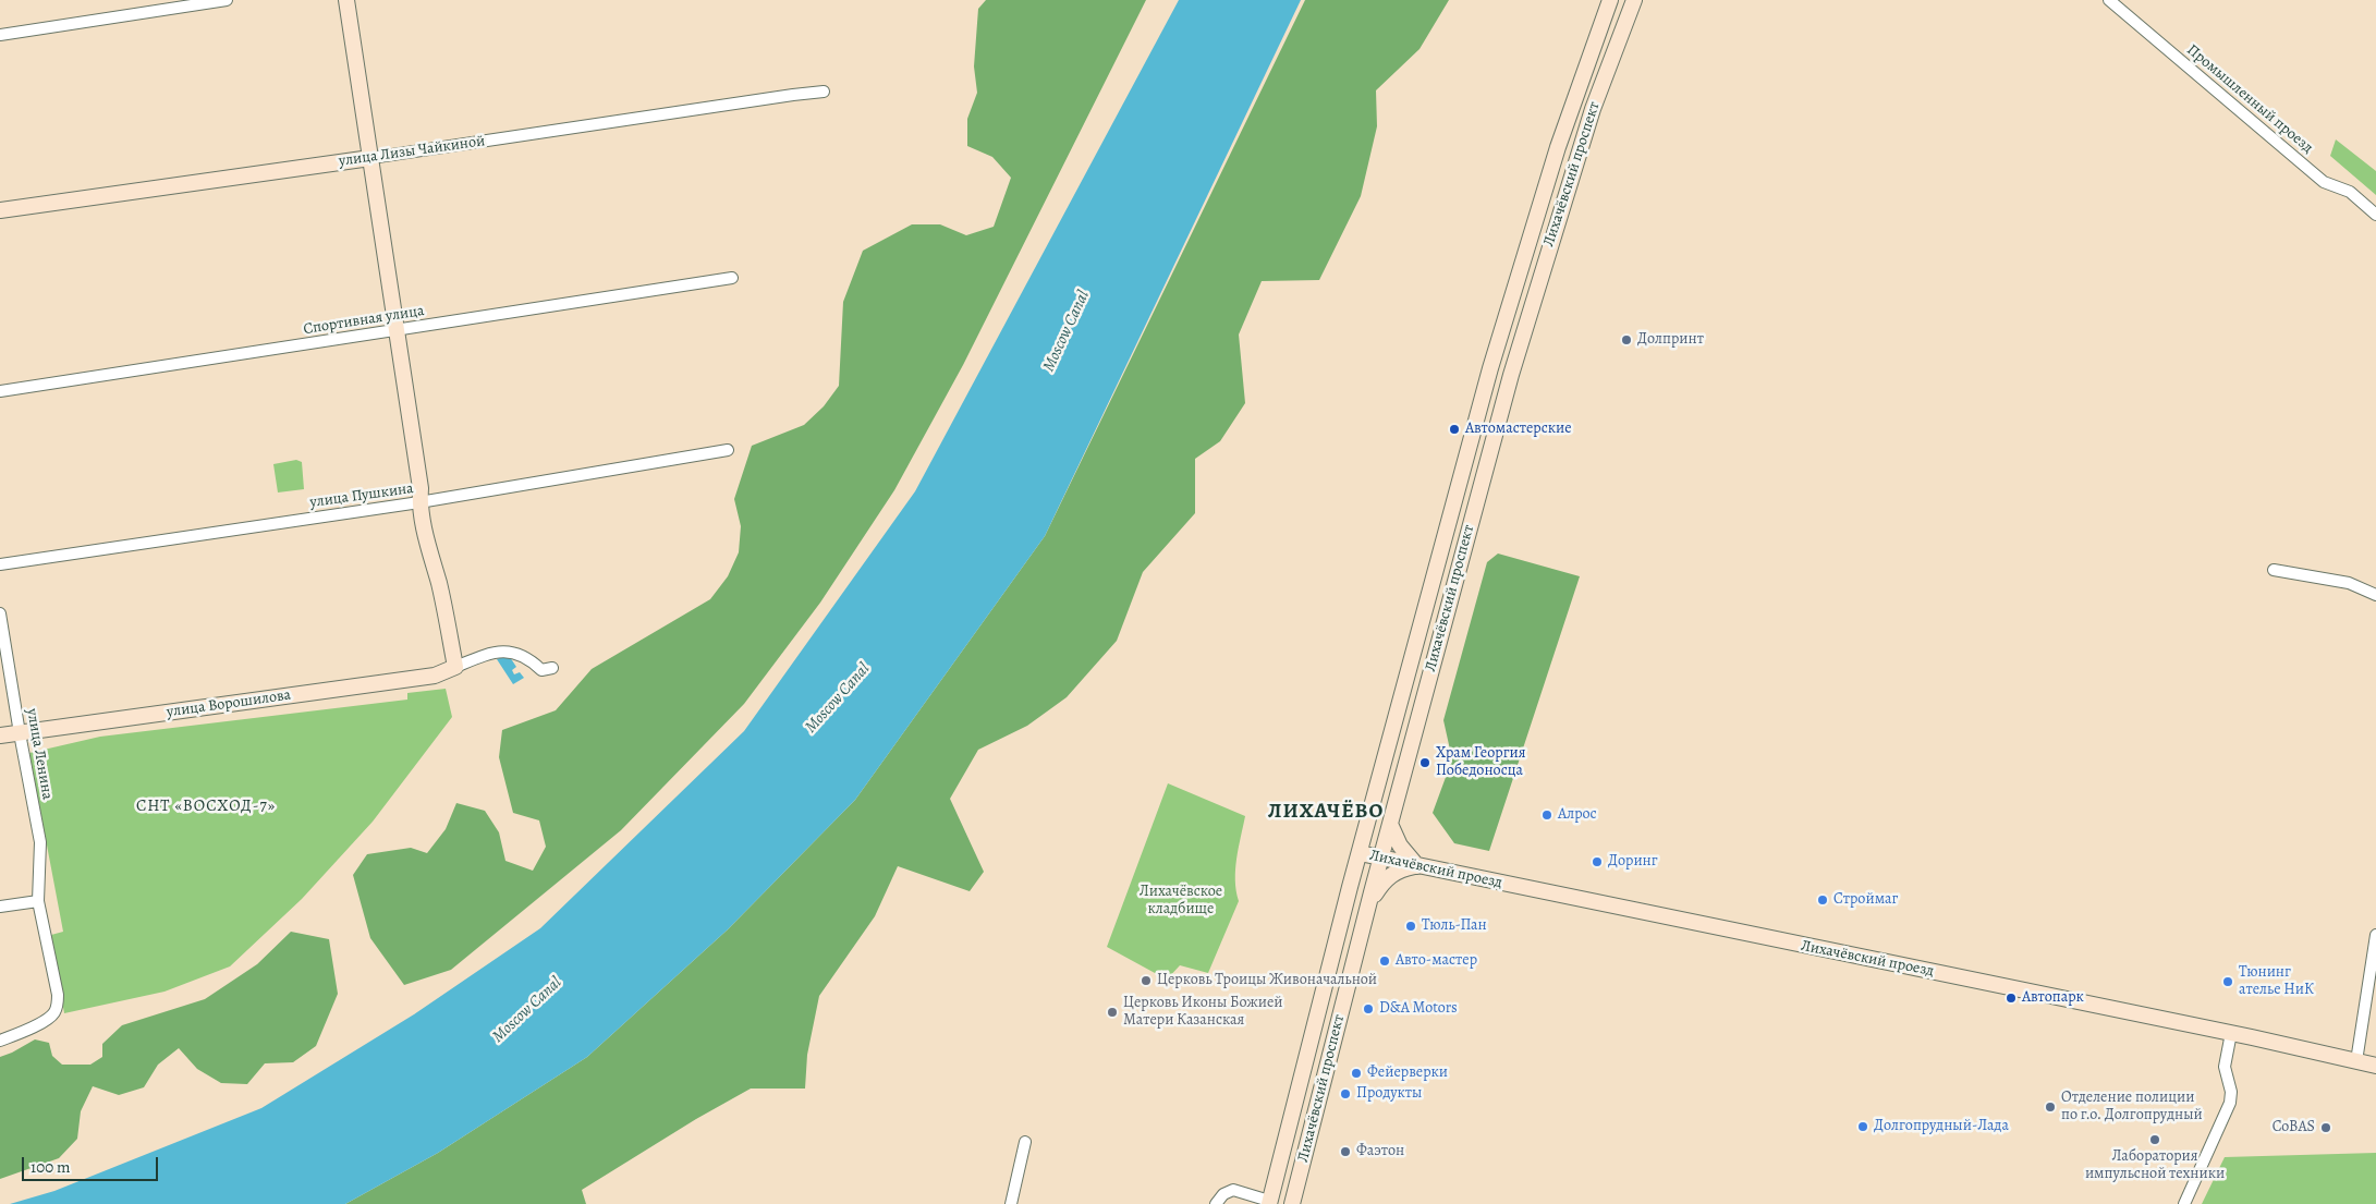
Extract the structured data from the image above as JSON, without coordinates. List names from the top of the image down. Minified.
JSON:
{"streets":{"main road":["улица Лизы Чайкиной","Лихачёвский проспект","улица Ворошилова","Лихачёвский проезд"],"street":["Промышленный проезд","Спортивная улица","улица Пушкина","улица Ленина"]},"crossings":[["Лихачёвский проспект","Лихачёвский проезд"],["улица Ворошилова","улица Ленина"]],"districts":["СНТ «ВОСХОД-7»","ЛИХАЧЁВО"],"water":["Moscow Canal"],"parks":["Лихачёвское кладбище"],"places":["Долпринт","Автомастерские","Храм Георгия Победоносца","Алрос","Доринг","Строймаг","Тюль-Пан","Авто-мастер","Церковь Троицы Живоначальной","Тюнинг ателье НиК","Автопарк","D&A Motors","Церковь Иконы Божией Матери Казанская","Фейерверки","Продукты","Отделение полиции по г.о. Долгопрудный","Долгопрудный-Лада","CoBAS","Лаборатория импульсной техники","Фаэтон"],"scale_bar":"100 m"}
